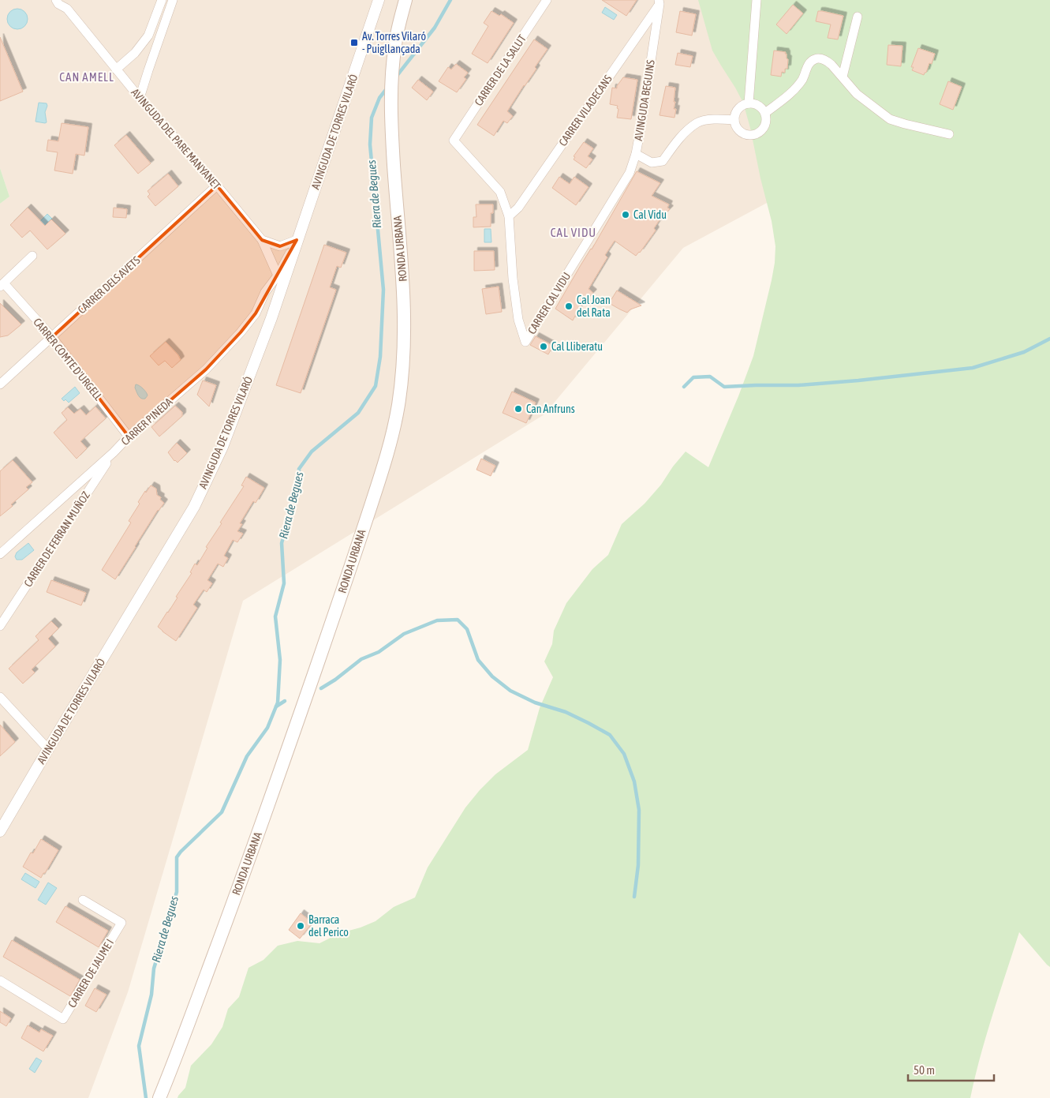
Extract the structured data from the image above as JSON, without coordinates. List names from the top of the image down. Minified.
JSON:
{"streets":{"main road":["RONDA URBANA"],"street":["CARRER DE LA SALUT","AVINGUDA BEGUINS","CARRER VILADECANS","AVINGUDA DE TORRES VILARÓ","AVINGUDA DEL PARE MANYANET","CARRER DELS AVETS","CARRER CAL VIDU","CARRER COMTE D'URGELL","CARRER PINEDA","CARRER DE FERRAN MUÑOZ","CARRER DE JAUME I"]},"crossings":[["CARRER DE LA SALUT","CARRER CAL VIDU"],["AVINGUDA BEGUINS","CARRER VILADECANS"],["AVINGUDA BEGUINS","CARRER CAL VIDU"],["CARRER VILADECANS","CARRER CAL VIDU"],["AVINGUDA DE TORRES VILARÓ","CARRER PINEDA"],["AVINGUDA DEL PARE MANYANET","CARRER DELS AVETS"],["CARRER DELS AVETS","CARRER COMTE D'URGELL"],["CARRER COMTE D'URGELL","CARRER PINEDA"],["CARRER PINEDA","CARRER DE FERRAN MUÑOZ"]],"districts":["CAN AMELL","CAL VIDU"],"water":["Riera de Begues"],"places":{"transit":["Av. Torres Vilaró - Puigllançada"],"other":["Cal Vidu","Cal Joan del Rata","Cal Lliberatu","Can Anfruns","Barraca del Perico"]},"scale_bar":"50 m"}
